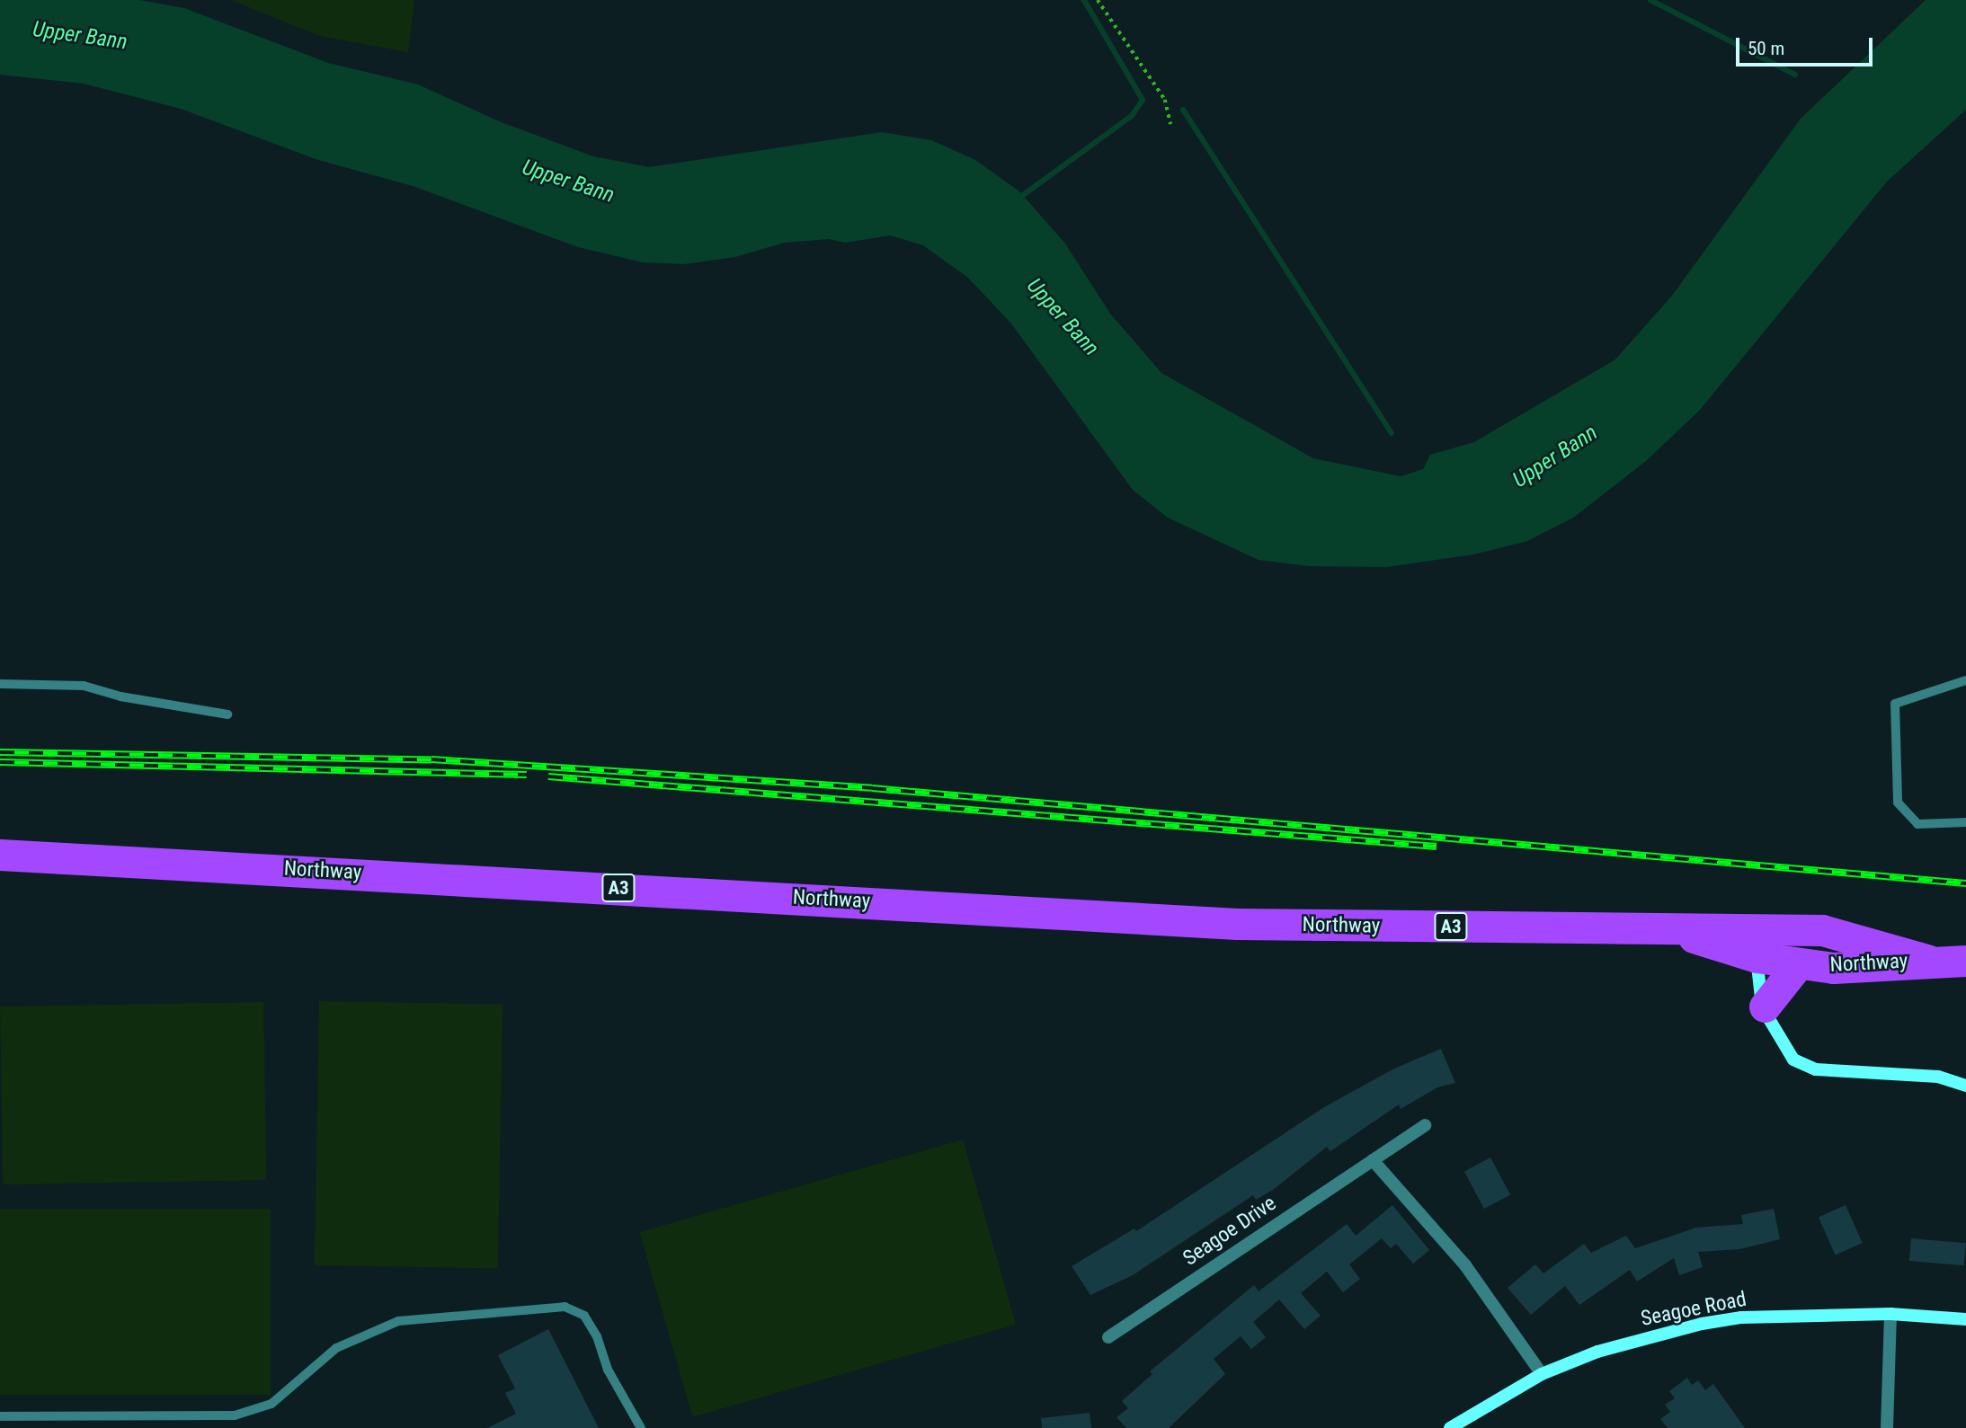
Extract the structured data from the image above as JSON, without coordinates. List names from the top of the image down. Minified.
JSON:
{"streets":{"highway":["Northway","A3"],"main road":["Seagoe Road"],"street":["Seagoe Drive"]},"water":["Upper Bann"],"scale_bar":"50 m"}
